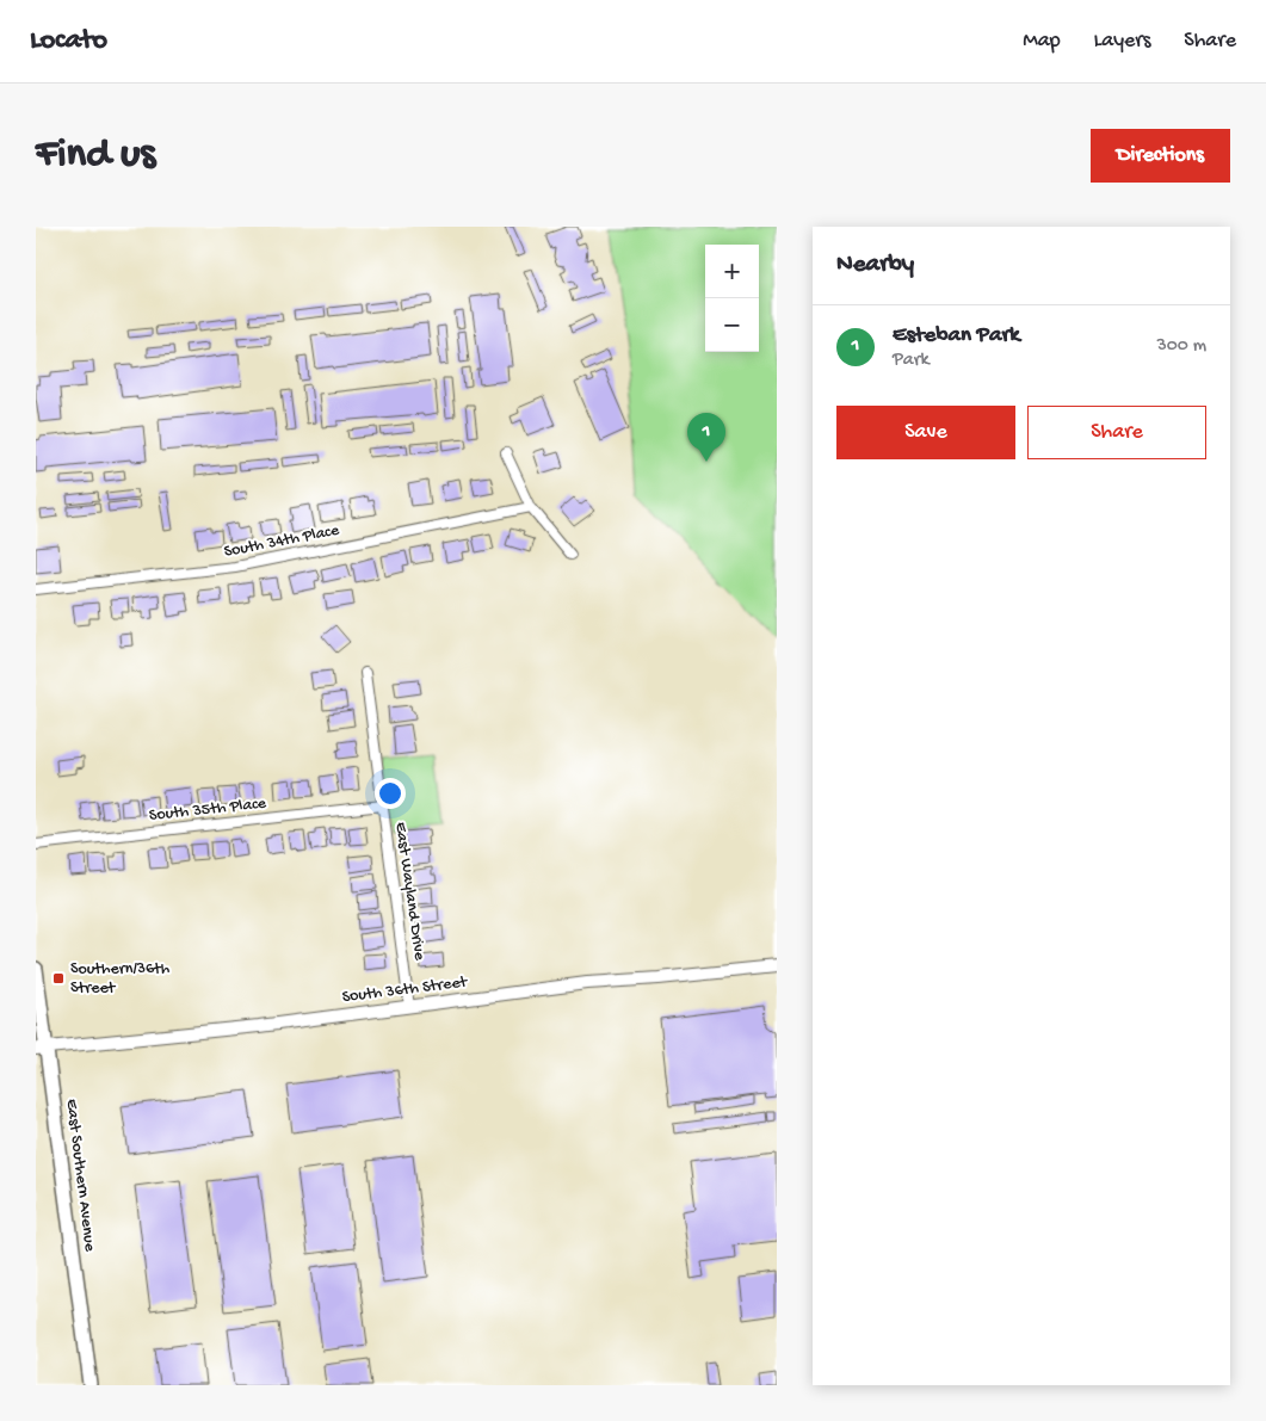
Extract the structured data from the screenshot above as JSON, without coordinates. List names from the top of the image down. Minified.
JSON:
{"streets":{"main road":["East Southern Avenue"],"street":["South 34th Place","South 35th Place","East Wayland Drive","South 36th Street"]},"crossings":[["South 35th Place","East Wayland Drive"],["East Wayland Drive","South 36th Street"],["South 36th Street","East Southern Avenue"]],"places":{"transit":["Southern/36th Street"]},"page":{"header":"Locato","nav":["Map","Layers","Share"],"buttons":["Directions",["Save","Share"]],"title":"Find us","heading":"Nearby","map_buttons":["+","−"],"list":[{"mark":"1","name":"Esteban Park","note":"Park","value":"300 m"}],"pins":"1"}}
